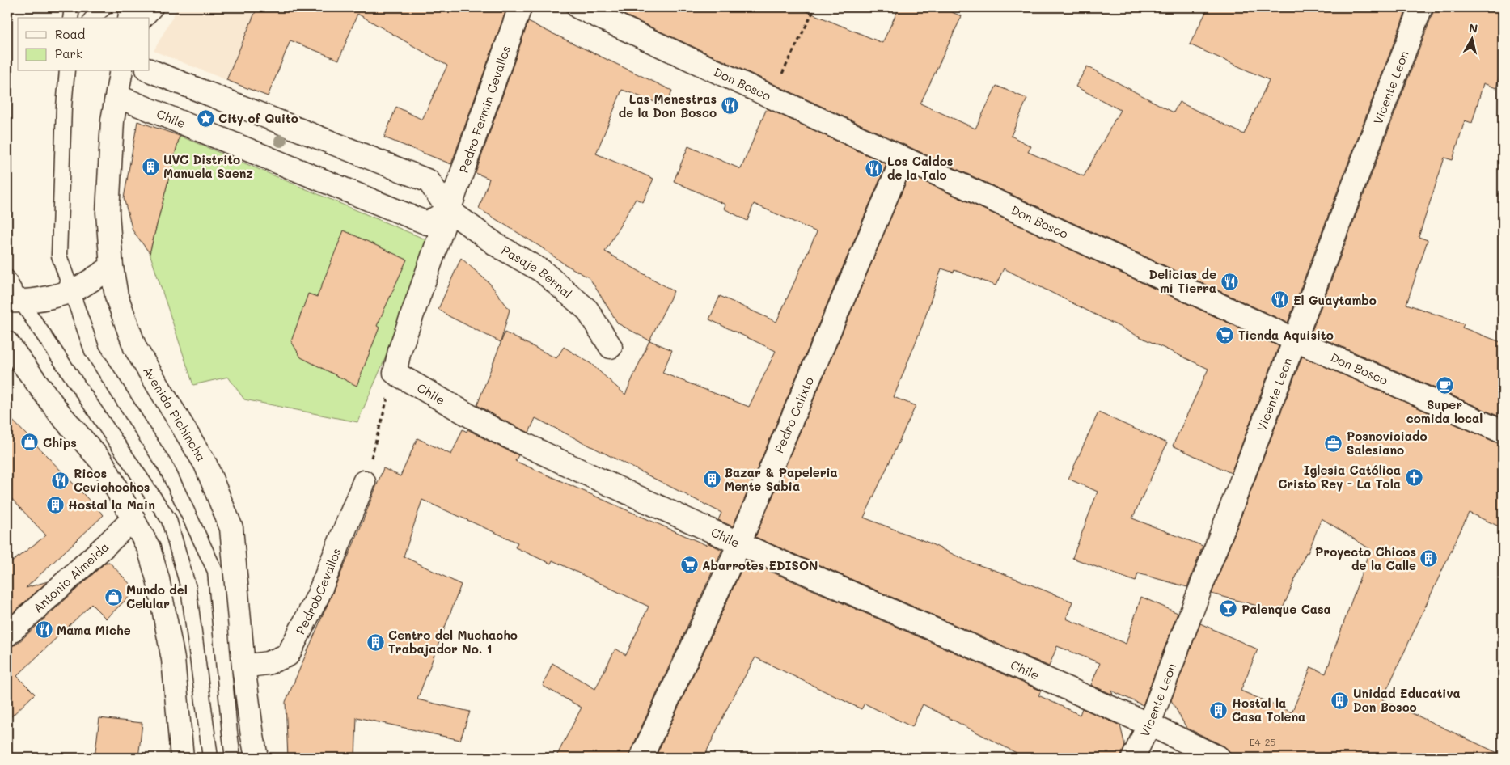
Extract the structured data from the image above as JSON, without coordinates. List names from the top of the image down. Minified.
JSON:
{"streets":{"street":["Don Bosco","Vicente Leon","Pedro Fermin Cevallos","Chile","Pasaje Bernal","Avenida Pichincha","Pedro Calixto","Antonio Almeida","PedrobCevallos"]},"crossings":[["Don Bosco","Vicente Leon"],["Don Bosco","Pedro Calixto"],["Vicente Leon","Chile"],["Pedro Fermin Cevallos","Chile"],["Pedro Fermin Cevallos","Pasaje Bernal"],["Chile","Pasaje Bernal"],["Chile","Avenida Pichincha"],["Chile","Pedro Calixto"],["Avenida Pichincha","PedrobCevallos"]],"places":{"restaurant":["Las Menestras de la Don Bosco","Los Caldos de la Talo","Delicias de mi Tierra","El Guaytambo","Ricos Cevichochos","Mama Miche"],"place":["City of Quito"],"building":["UVC Distrito Manuela Saenz","Bazar & Papeleria Mente Sabia","Hostal la Main","Proyecto Chicos de la Calle","Centro del Muchacho Trabajador No. 1","Unidad Educativa Don Bosco","Hostal la Casa Tolena"],"supermarket":["Tienda Aquisito","Abarrotes EDISON"],"cafe":["Super comida local"],"shop":["Chips","Mundo del Celular"],"office":["Posnoviciado Salesiano"],"church":["Iglesia Católica Cristo Rey - La Tola"],"bar":["Palenque Casa"]},"house_numbers":["E4-25"],"legend":["Road","Park"],"north":"top"}
